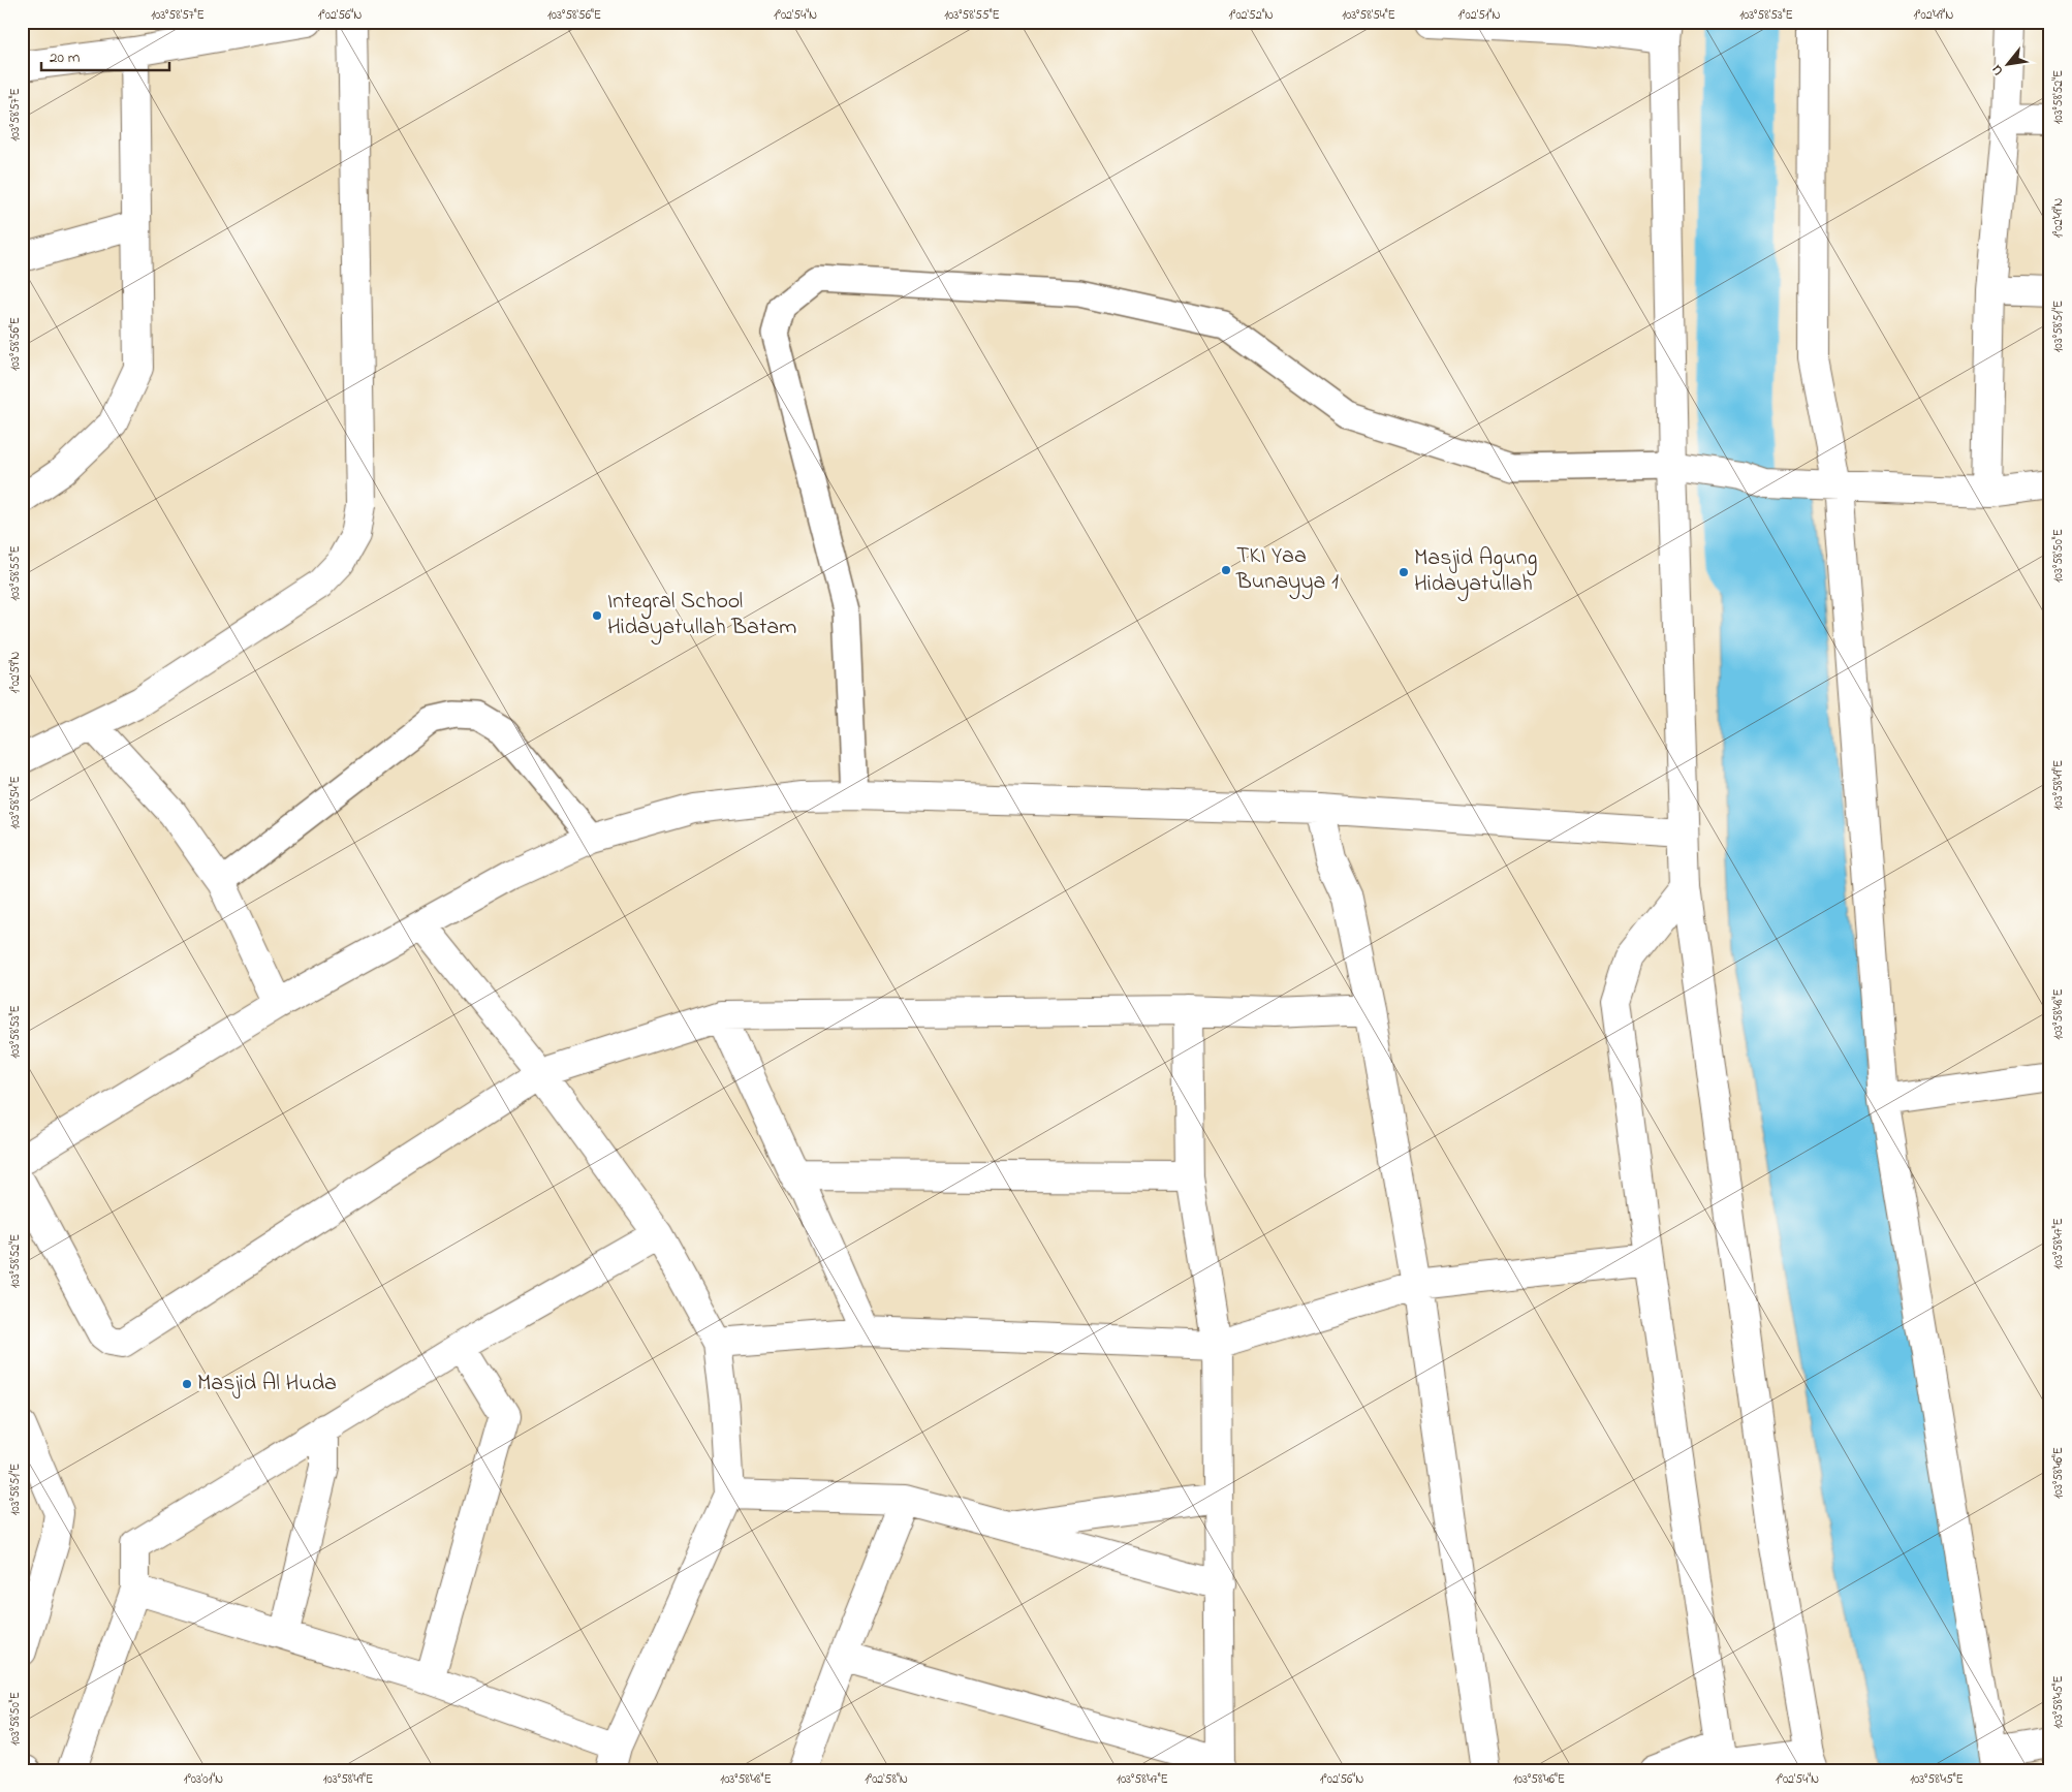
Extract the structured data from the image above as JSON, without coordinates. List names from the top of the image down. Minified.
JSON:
{"places":["TKI Yaa Bunayya 1","Masjid Agung Hidayatullah","Integral School Hidayatullah Batam","Masjid Al Huda"],"scale_bar":"20 m","north":"bottom left","coordinates":["103°58'57\"E","1°02'56\"N","103°58'56\"E","1°02'54\"N","103°58'55\"E","1°02'52\"N","103°58'54\"E","1°02'51\"N","103°58'53\"E","1°02'49\"N","103°58'52\"E","103°58'51\"E","103°58'50\"E","1°02'59\"N","103°58'49\"E","103°58'48\"E","103°58'47\"E","103°58'46\"E","103°58'45\"E","1°03'01\"N","1°02'58\"N"]}
